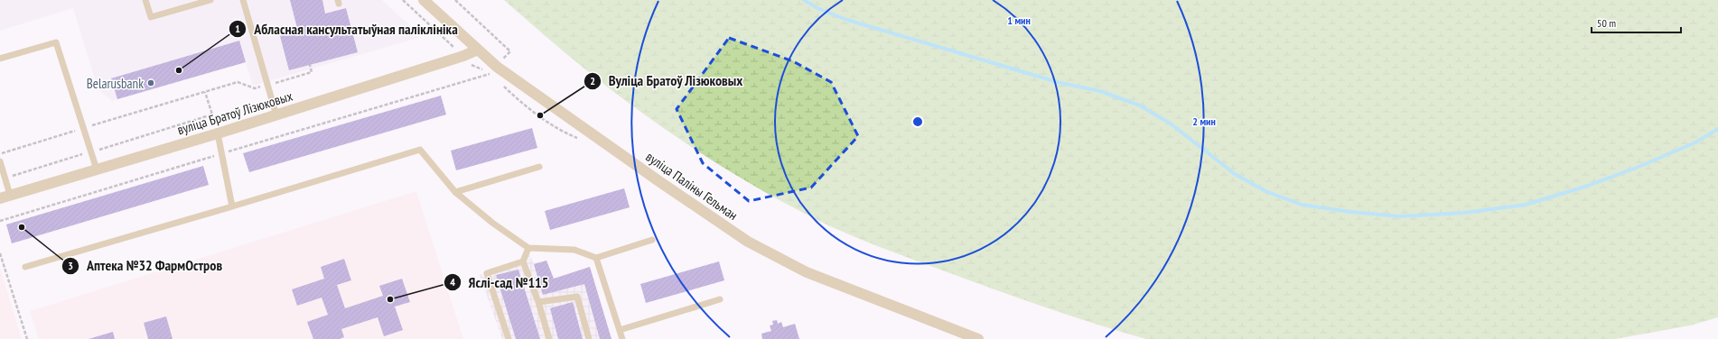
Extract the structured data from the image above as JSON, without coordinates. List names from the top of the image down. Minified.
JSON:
{"streets":{"street":["вуліца Братоў Лізюковых","вуліца Паліны Гельман"]},"crossings":[["вуліца Братоў Лізюковых","вуліца Паліны Гельман"]],"places":["Абласная кансультатыўная паліклініка","Belarusbank","Вуліца Братоў Лізюковых","Аптека №32 ФармОстров","Яслі-сад №115"],"scale_bar":"50 m","rings":["1 мин","2 мин"]}
